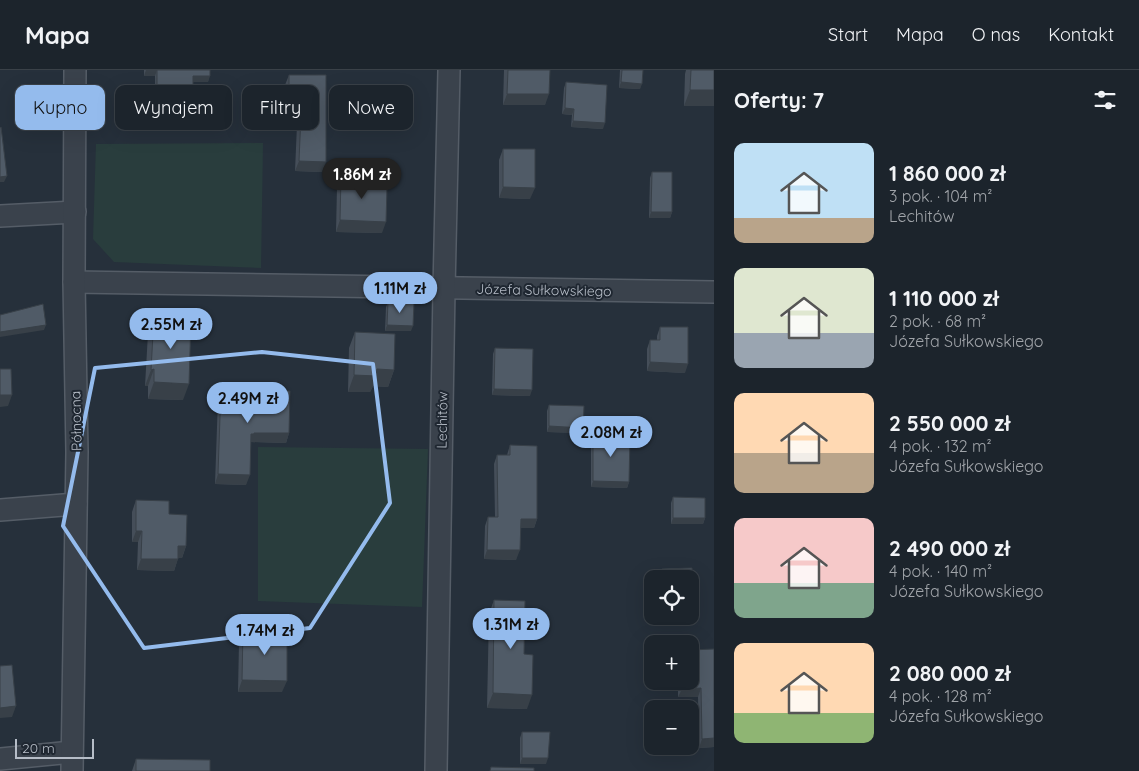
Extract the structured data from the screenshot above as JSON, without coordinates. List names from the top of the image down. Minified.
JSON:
{"streets":{"street":["Józefa Sułkowskiego","Lechitów","Północna"]},"crossings":[["Józefa Sułkowskiego","Lechitów"],["Józefa Sułkowskiego","Północna"]],"scale_bar":"20 m","page":{"header":"Mapa","nav":["Start","Mapa","O nas","Kontakt"],"heading":"Oferty: 7","chip":["Kupno","Wynajem","Filtry","Nowe"],"list":[{"name":"1 860 000 zł","note":"3 pok. · 104 m² · Lechitów"},{"name":"1 110 000 zł","note":"2 pok. · 68 m² · Józefa Sułkowskiego"},{"name":"2 550 000 zł","note":"4 pok. · 132 m² · Józefa Sułkowskiego"},{"name":"2 490 000 zł","note":"4 pok. · 140 m² · Józefa Sułkowskiego"},{"name":"2 080 000 zł","note":"4 pok. · 128 m² · Józefa Sułkowskiego"}],"price":["1.86M zł","1.11M zł","2.55M zł","2.49M zł","2.08M zł","1.31M zł","1.74M zł"],"map_buttons":["+","−"],"scale":"20 m"}}
